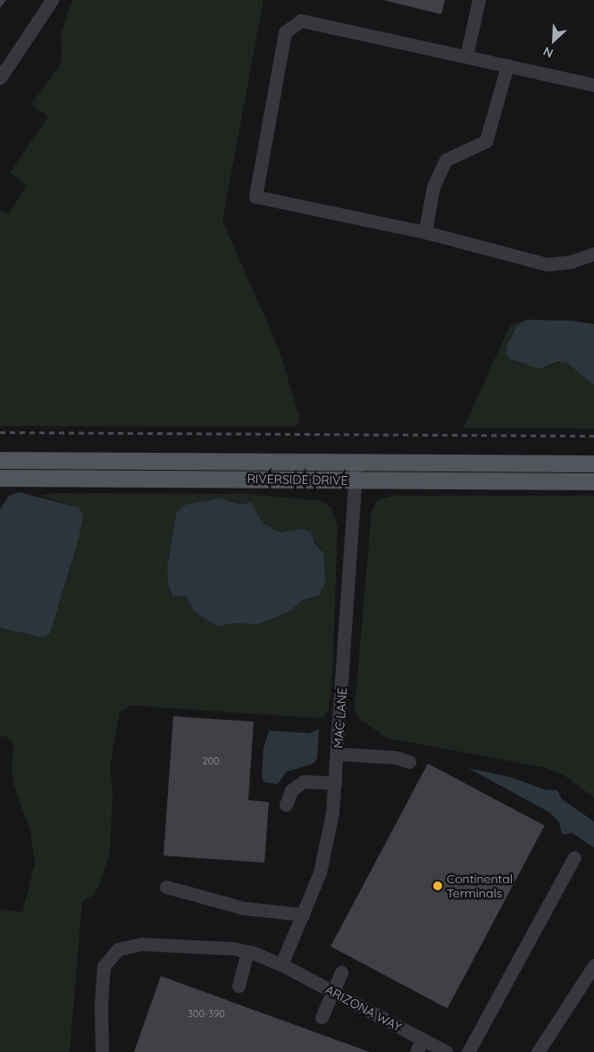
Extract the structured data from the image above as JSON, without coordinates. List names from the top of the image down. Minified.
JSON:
{"streets":{"main road":["RIVERSIDE DRIVE"],"street":["MAC LANE","ARIZONA WAY"]},"crossings":[["RIVERSIDE DRIVE","MAC LANE"],["MAC LANE","ARIZONA WAY"]],"places":["Continental Terminals"],"house_numbers":["200","300-390"],"north":"bottom left"}
